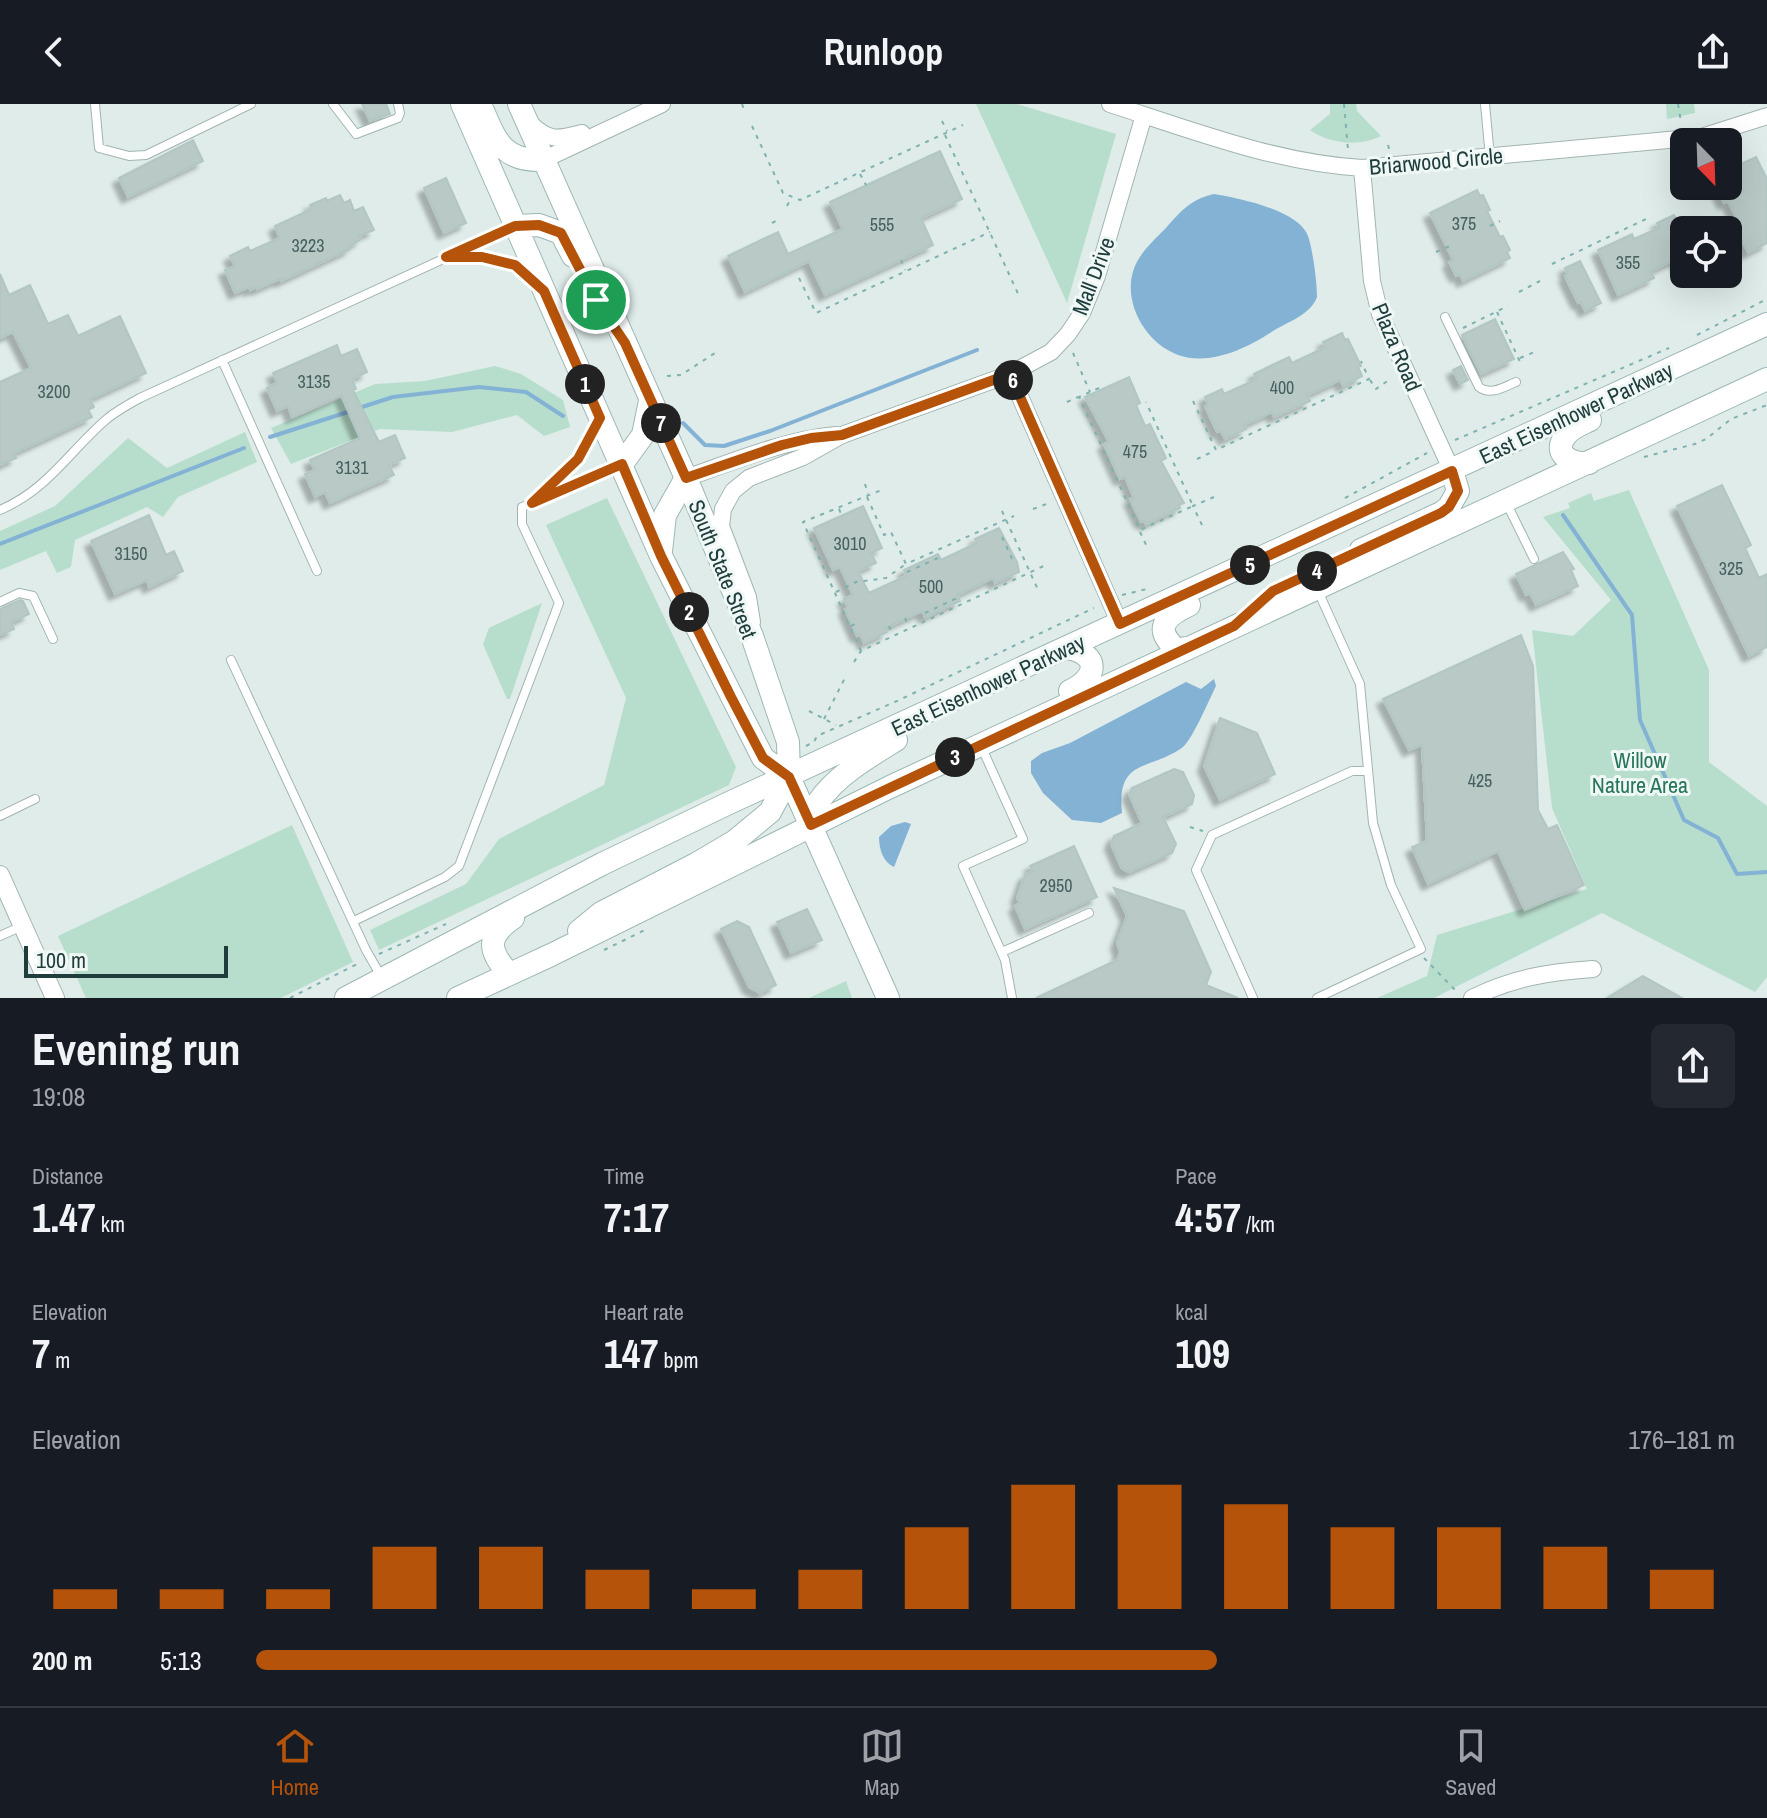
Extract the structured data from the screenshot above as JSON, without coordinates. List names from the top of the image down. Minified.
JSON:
{"streets":{"main road":["East Eisenhower Parkway","South State Street"],"street":["Briarwood Circle","Mall Drive","Plaza Road"]},"crossings":[["Briarwood Circle","Mall Drive"],["Briarwood Circle","Plaza Road"],["Mall Drive","South State Street"],["Plaza Road","East Eisenhower Parkway"],["East Eisenhower Parkway","South State Street"]],"parks":["Willow Nature Area"],"house_numbers":["375","555","3223","355","3135","400","3200","475","3131","3010","3150","325","500","425","2950"],"scale_bar":"100 m","north":"bottom right","page":{"header":"Runloop","pins":["6","1","7","5","4","2","3"],"scale":"100 m","heading":["Evening run","19:08"],"stats":[["Distance","1.47 km"],["Time","7:17"],["Pace","4:57 /km"],["Elevation","7 m"],["Heart rate","147 bpm"],["kcal","109"]],"chart":["Elevation","176–181 m"],"list":[{"name":"200 m","note":"5:13"}],"tabs":["Home","Map","Saved"]}}
